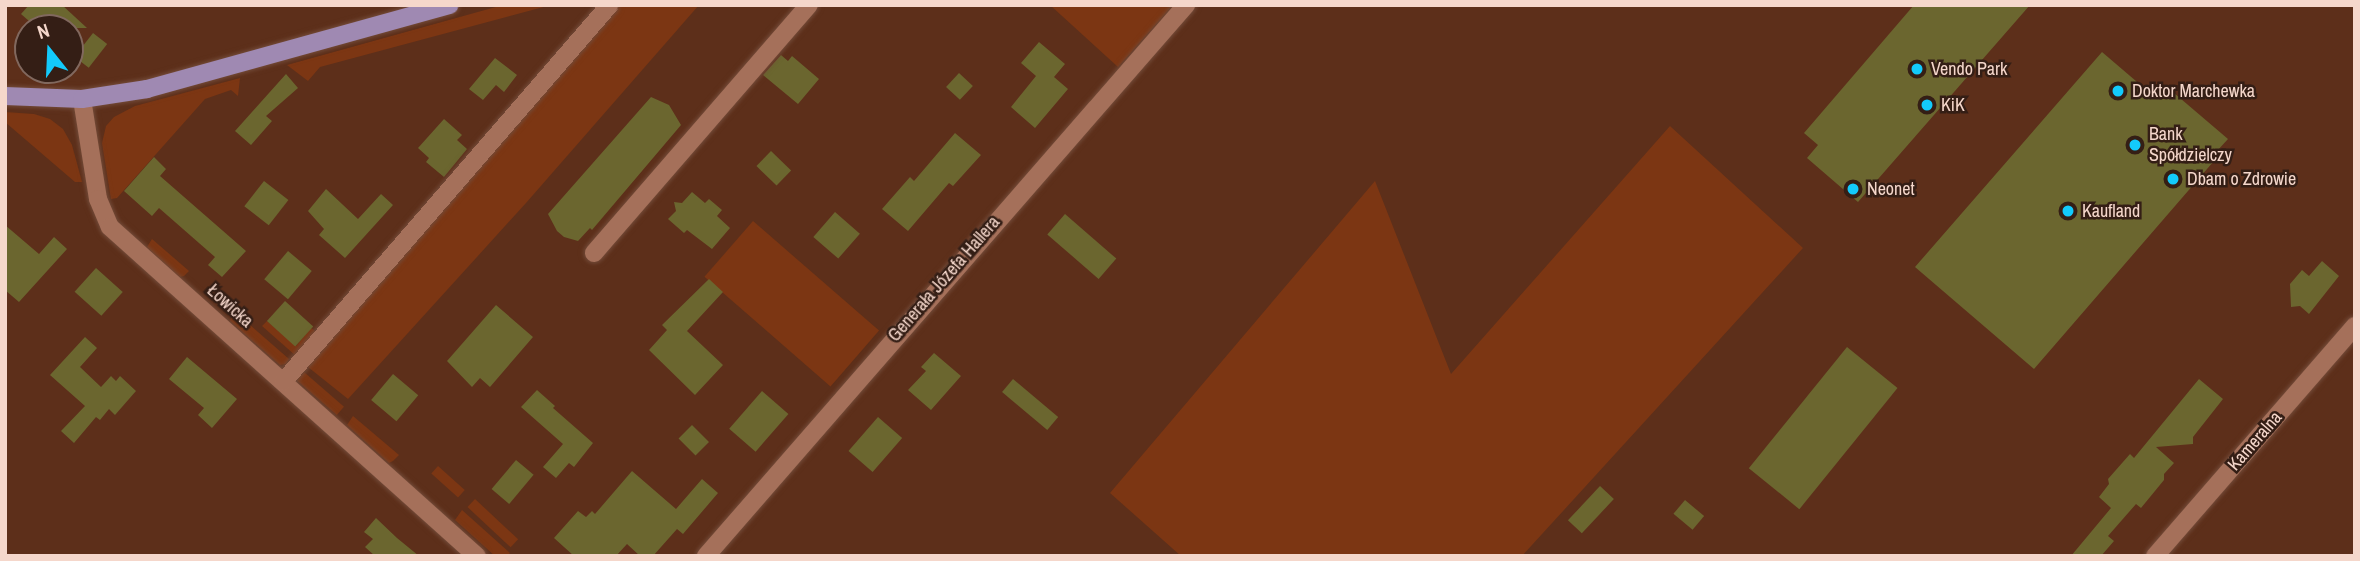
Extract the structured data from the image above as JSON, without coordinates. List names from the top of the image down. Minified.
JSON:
{"streets":{"street":["Generała Józefa Hallera","Łowicka","Kameralna"]},"places":["Vendo Park","Doktor Marchewka","KiK","Bank Spółdzielczy","Dbam o Zdrowie","Neonet","Kaufland"],"north":"top"}
